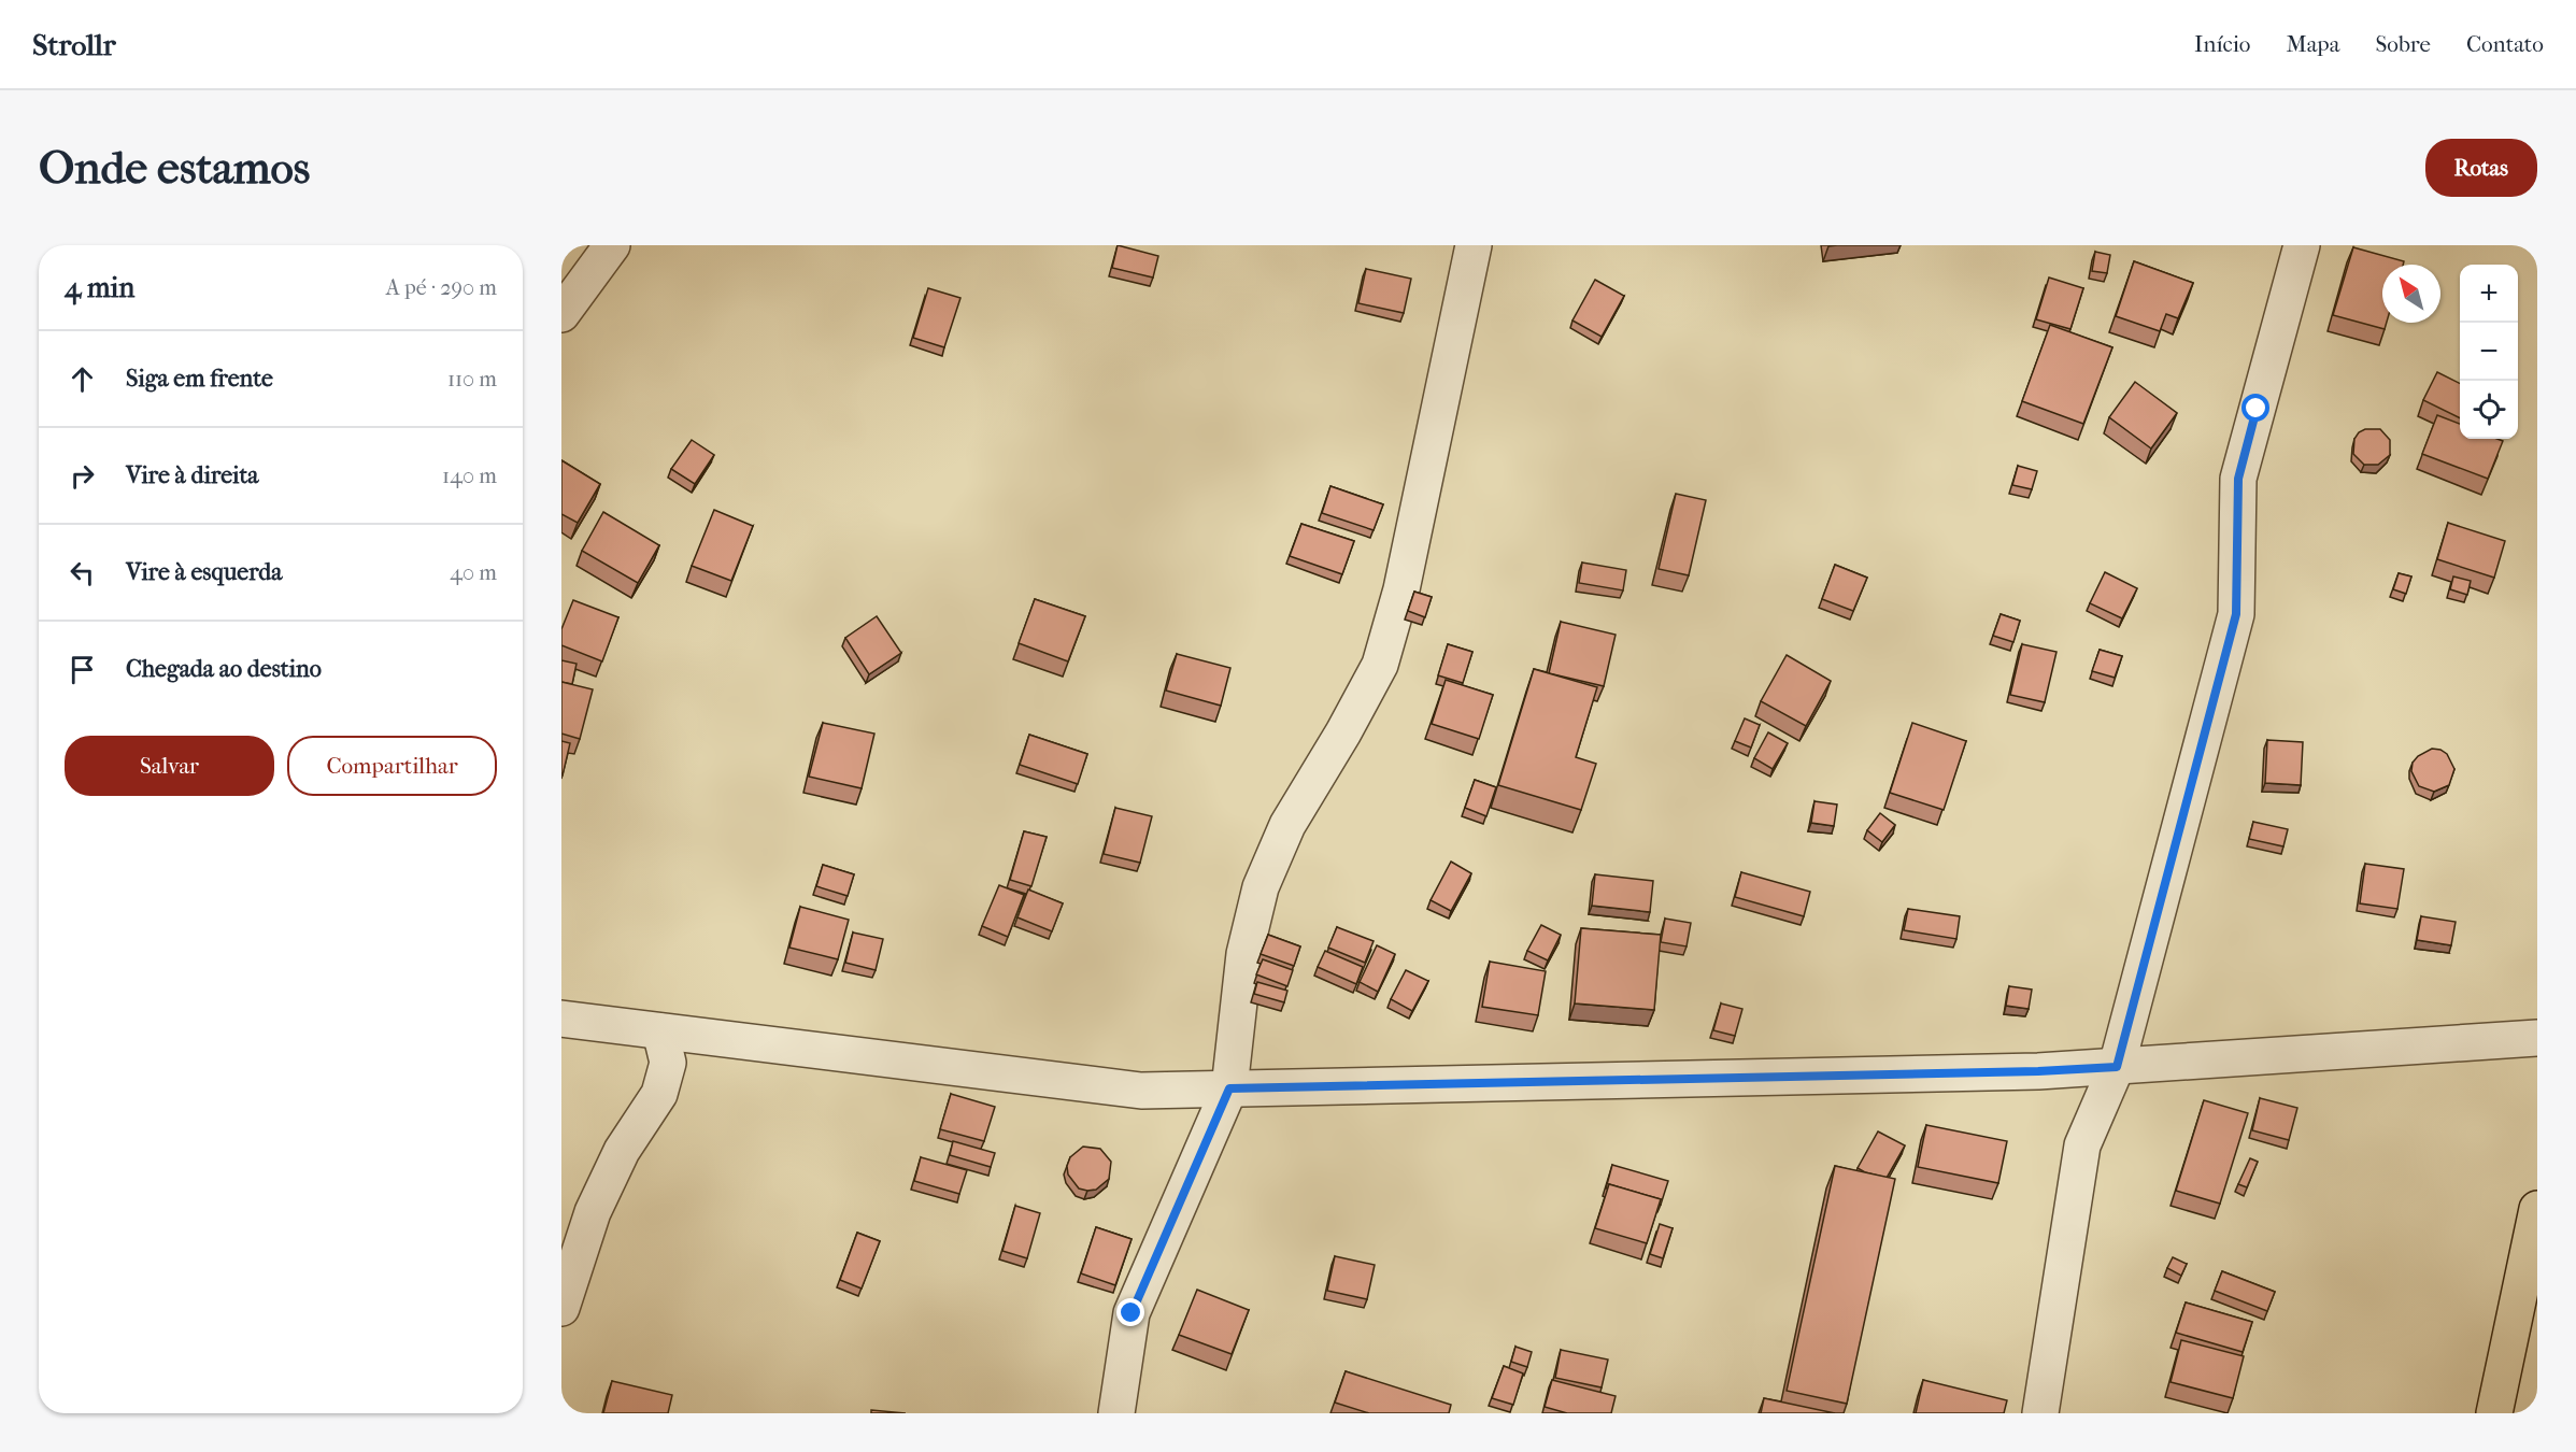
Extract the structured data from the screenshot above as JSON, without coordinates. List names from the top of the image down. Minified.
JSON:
{"north":"top left","page":{"header":"Strollr","nav":["Início","Mapa","Sobre","Contato"],"buttons":["Rotas",["Salvar","Compartilhar"]],"title":"Onde estamos","heading":["4 min","A pé · 290 m"],"map_buttons":["+","−"],"list":[["Siga em frente","110 m"],["Vire à direita","140 m"],["Vire à esquerda","40 m"],"Chegada ao destino"]}}
